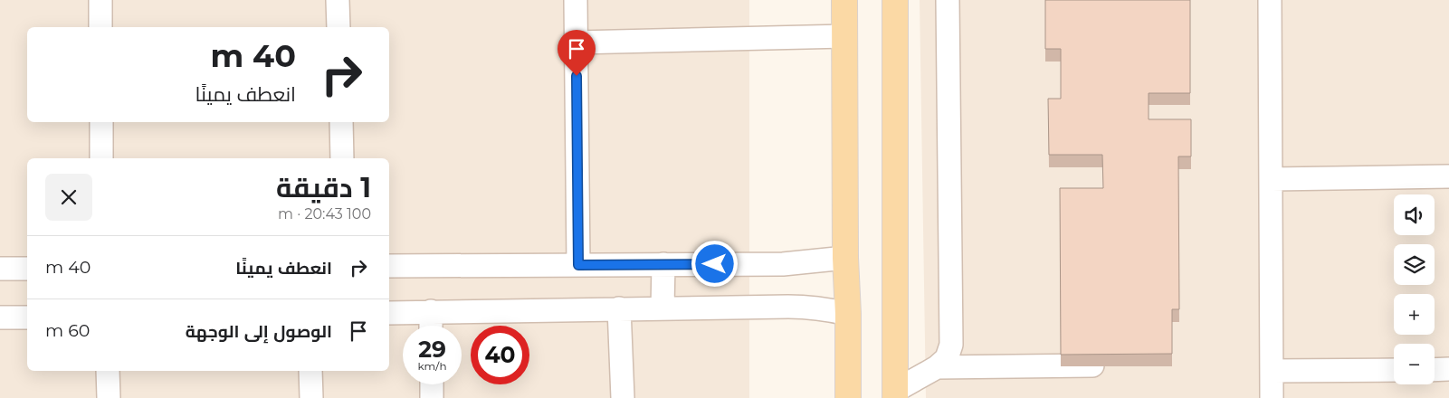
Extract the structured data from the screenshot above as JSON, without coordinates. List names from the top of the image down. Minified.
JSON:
{"page":{"turn":["40 m","انعطف يمينًا"],"heading":["1 دقيقة","100 m · 20:43"],"map_buttons":["+","−"],"list":[{"name":"انعطف يمينًا","value":"40 m"},{"name":"الوصول إلى الوجهة","value":"60 m"}],"speed":"29 km/h","limit":"40"}}
